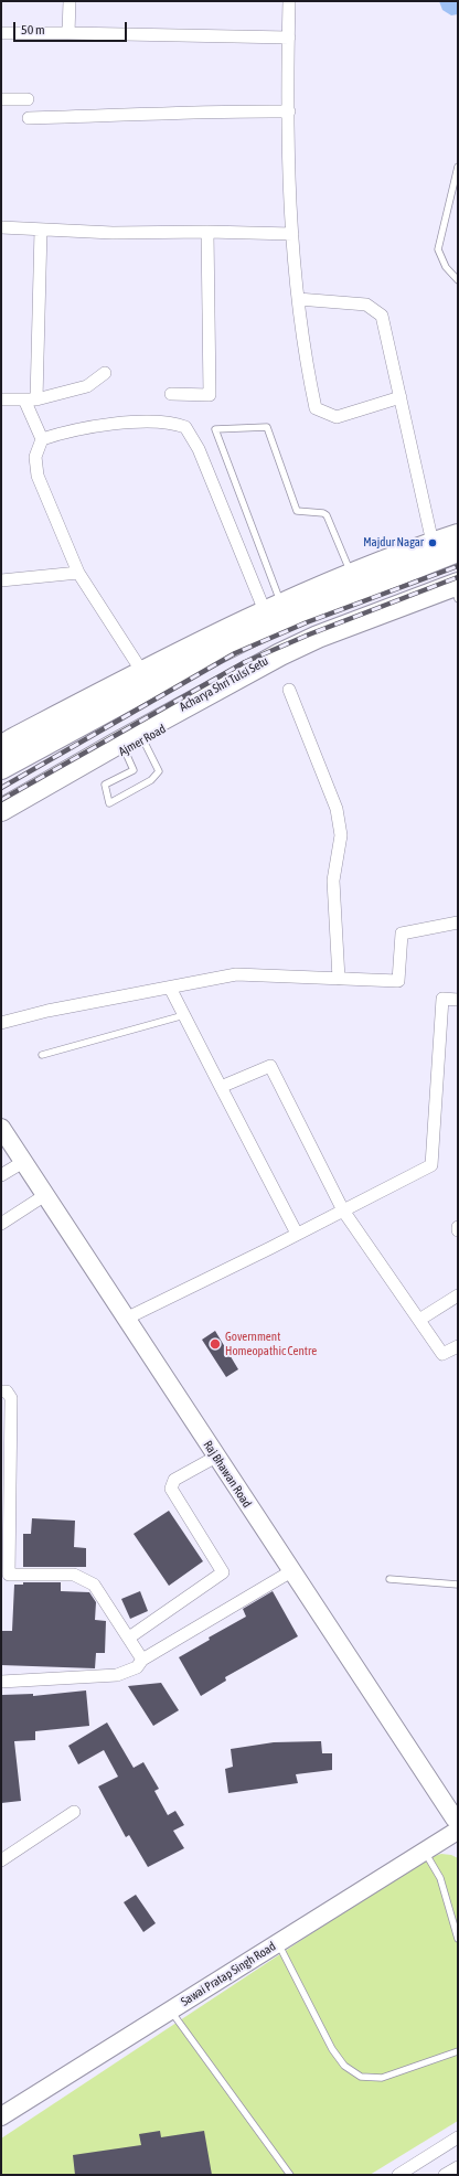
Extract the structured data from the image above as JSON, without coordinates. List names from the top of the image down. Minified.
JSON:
{"streets":{"highway":["Acharya Shri Tulsi Setu","Ajmer Road"],"street":["Raj Bhawan Road","Sawai Pratap Singh Road"]},"crossings":[["Acharya Shri Tulsi Setu","Ajmer Road"],["Raj Bhawan Road","Sawai Pratap Singh Road"]],"places":["Majdur Nagar","Government Homeopathic Centre"],"scale_bar":"50 m"}
